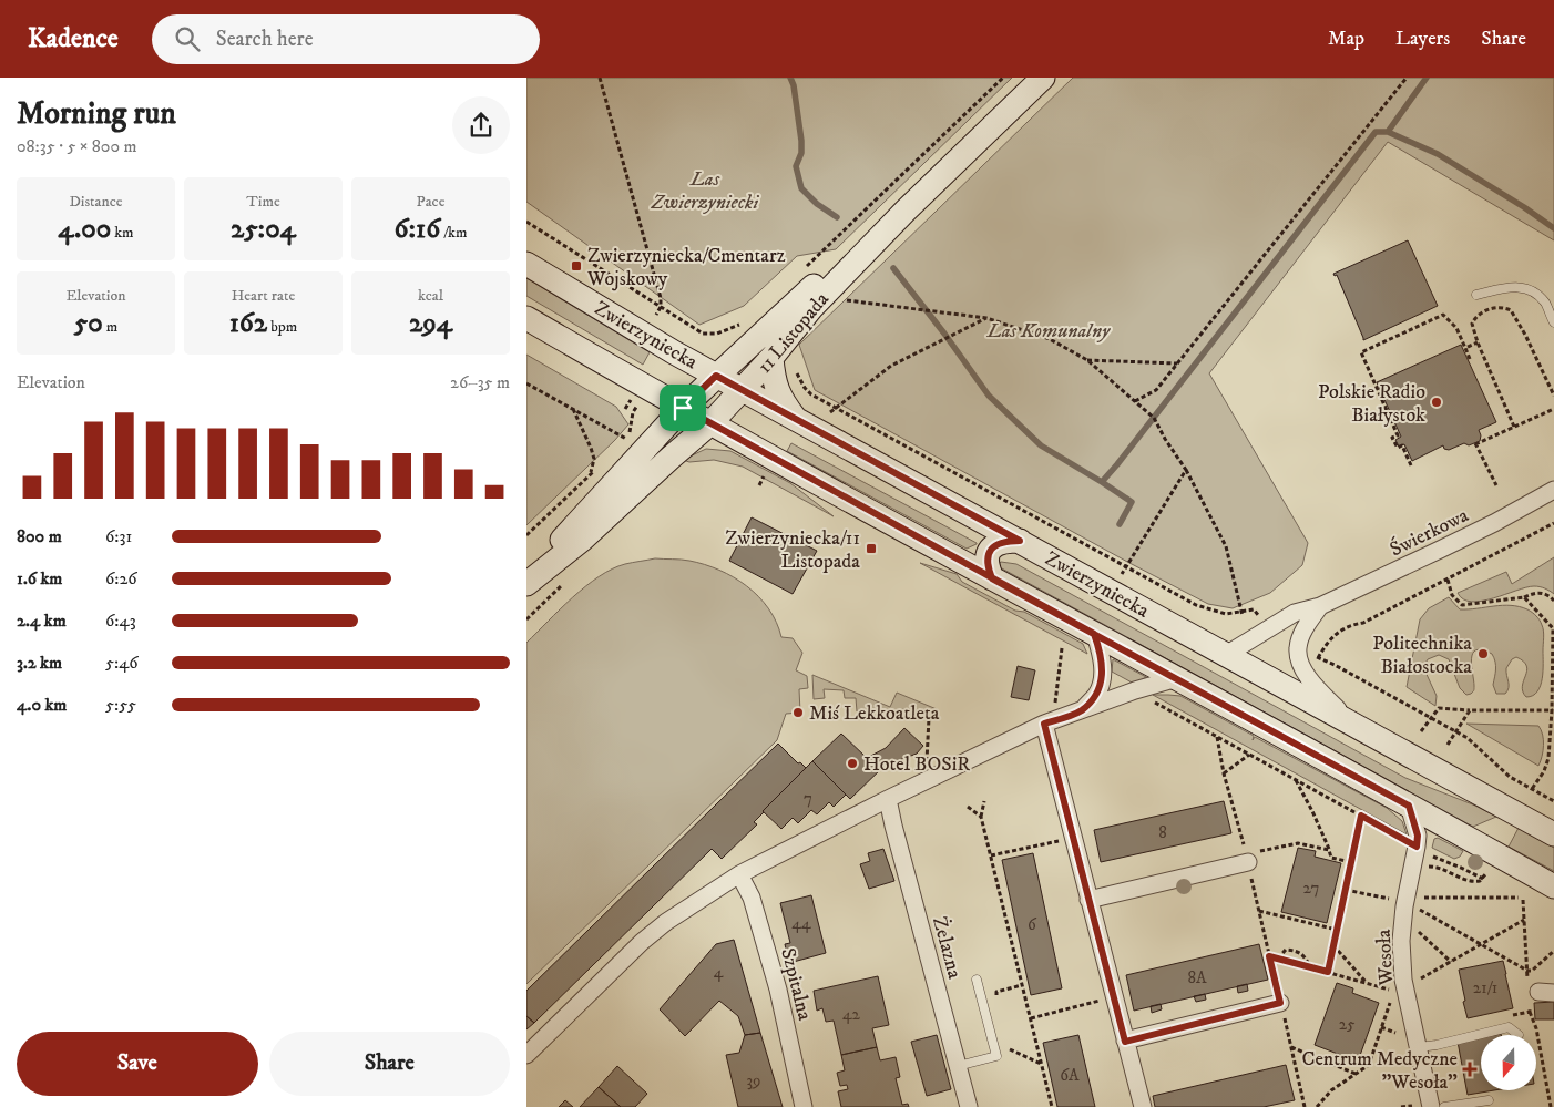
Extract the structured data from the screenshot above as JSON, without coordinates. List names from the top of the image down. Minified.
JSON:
{"streets":{"main road":["11 Listopada","Zwierzyniecka"],"street":["Świerkowa","Żelazna","Wesoła","Szpitalna"]},"crossings":[["11 Listopada","Zwierzyniecka"],["Zwierzyniecka","Świerkowa"]],"parks":["Las Zwierzyniecki","Las Komunalny"],"places":{"transit":["Zwierzyniecka/Cmentarz Wojskowy","Zwierzyniecka/11 Listopada"],"other":["Polskie Radio Białystok","Politechnika Białostocka","Miś Lekkoatleta","Hotel BOSiR"],"health":["Centrum Medyczne \"Wesoła\""]},"house_numbers":["7","8","27","44","6","4","8A","21/1","42","25","6A","39"],"north":"bottom","page":{"header":"Kadence","search":"Search here","nav":["Map","Layers","Share"],"heading":["Morning run","08:35 · 5 × 800 m"],"stats":[["Distance","4.00 km"],["Time","25:04"],["Pace","6:16 /km"],["Elevation","50 m"],["Heart rate","162 bpm"],["kcal","294"]],"chart":["Elevation","26–35 m"],"list":[{"name":"800 m","note":"6:31"},{"name":"1.6 km","note":"6:26"},{"name":"2.4 km","note":"6:43"},{"name":"3.2 km","note":"5:46"},{"name":"4.0 km","note":"5:55"}],"buttons":["Save","Share"]}}
